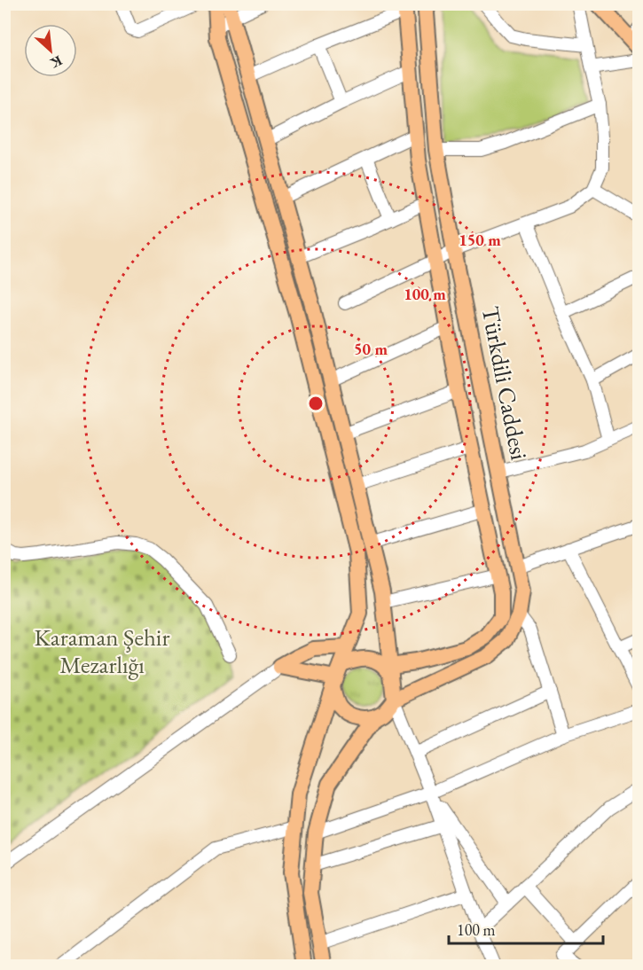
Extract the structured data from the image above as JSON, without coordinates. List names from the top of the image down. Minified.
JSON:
{"streets":{"main road":["Türkdili Caddesi"]},"parks":["Karaman Şehir Mezarlığı"],"scale_bar":"100 m","north":"bottom right","rings":["150 m","100 m","50 m"]}
